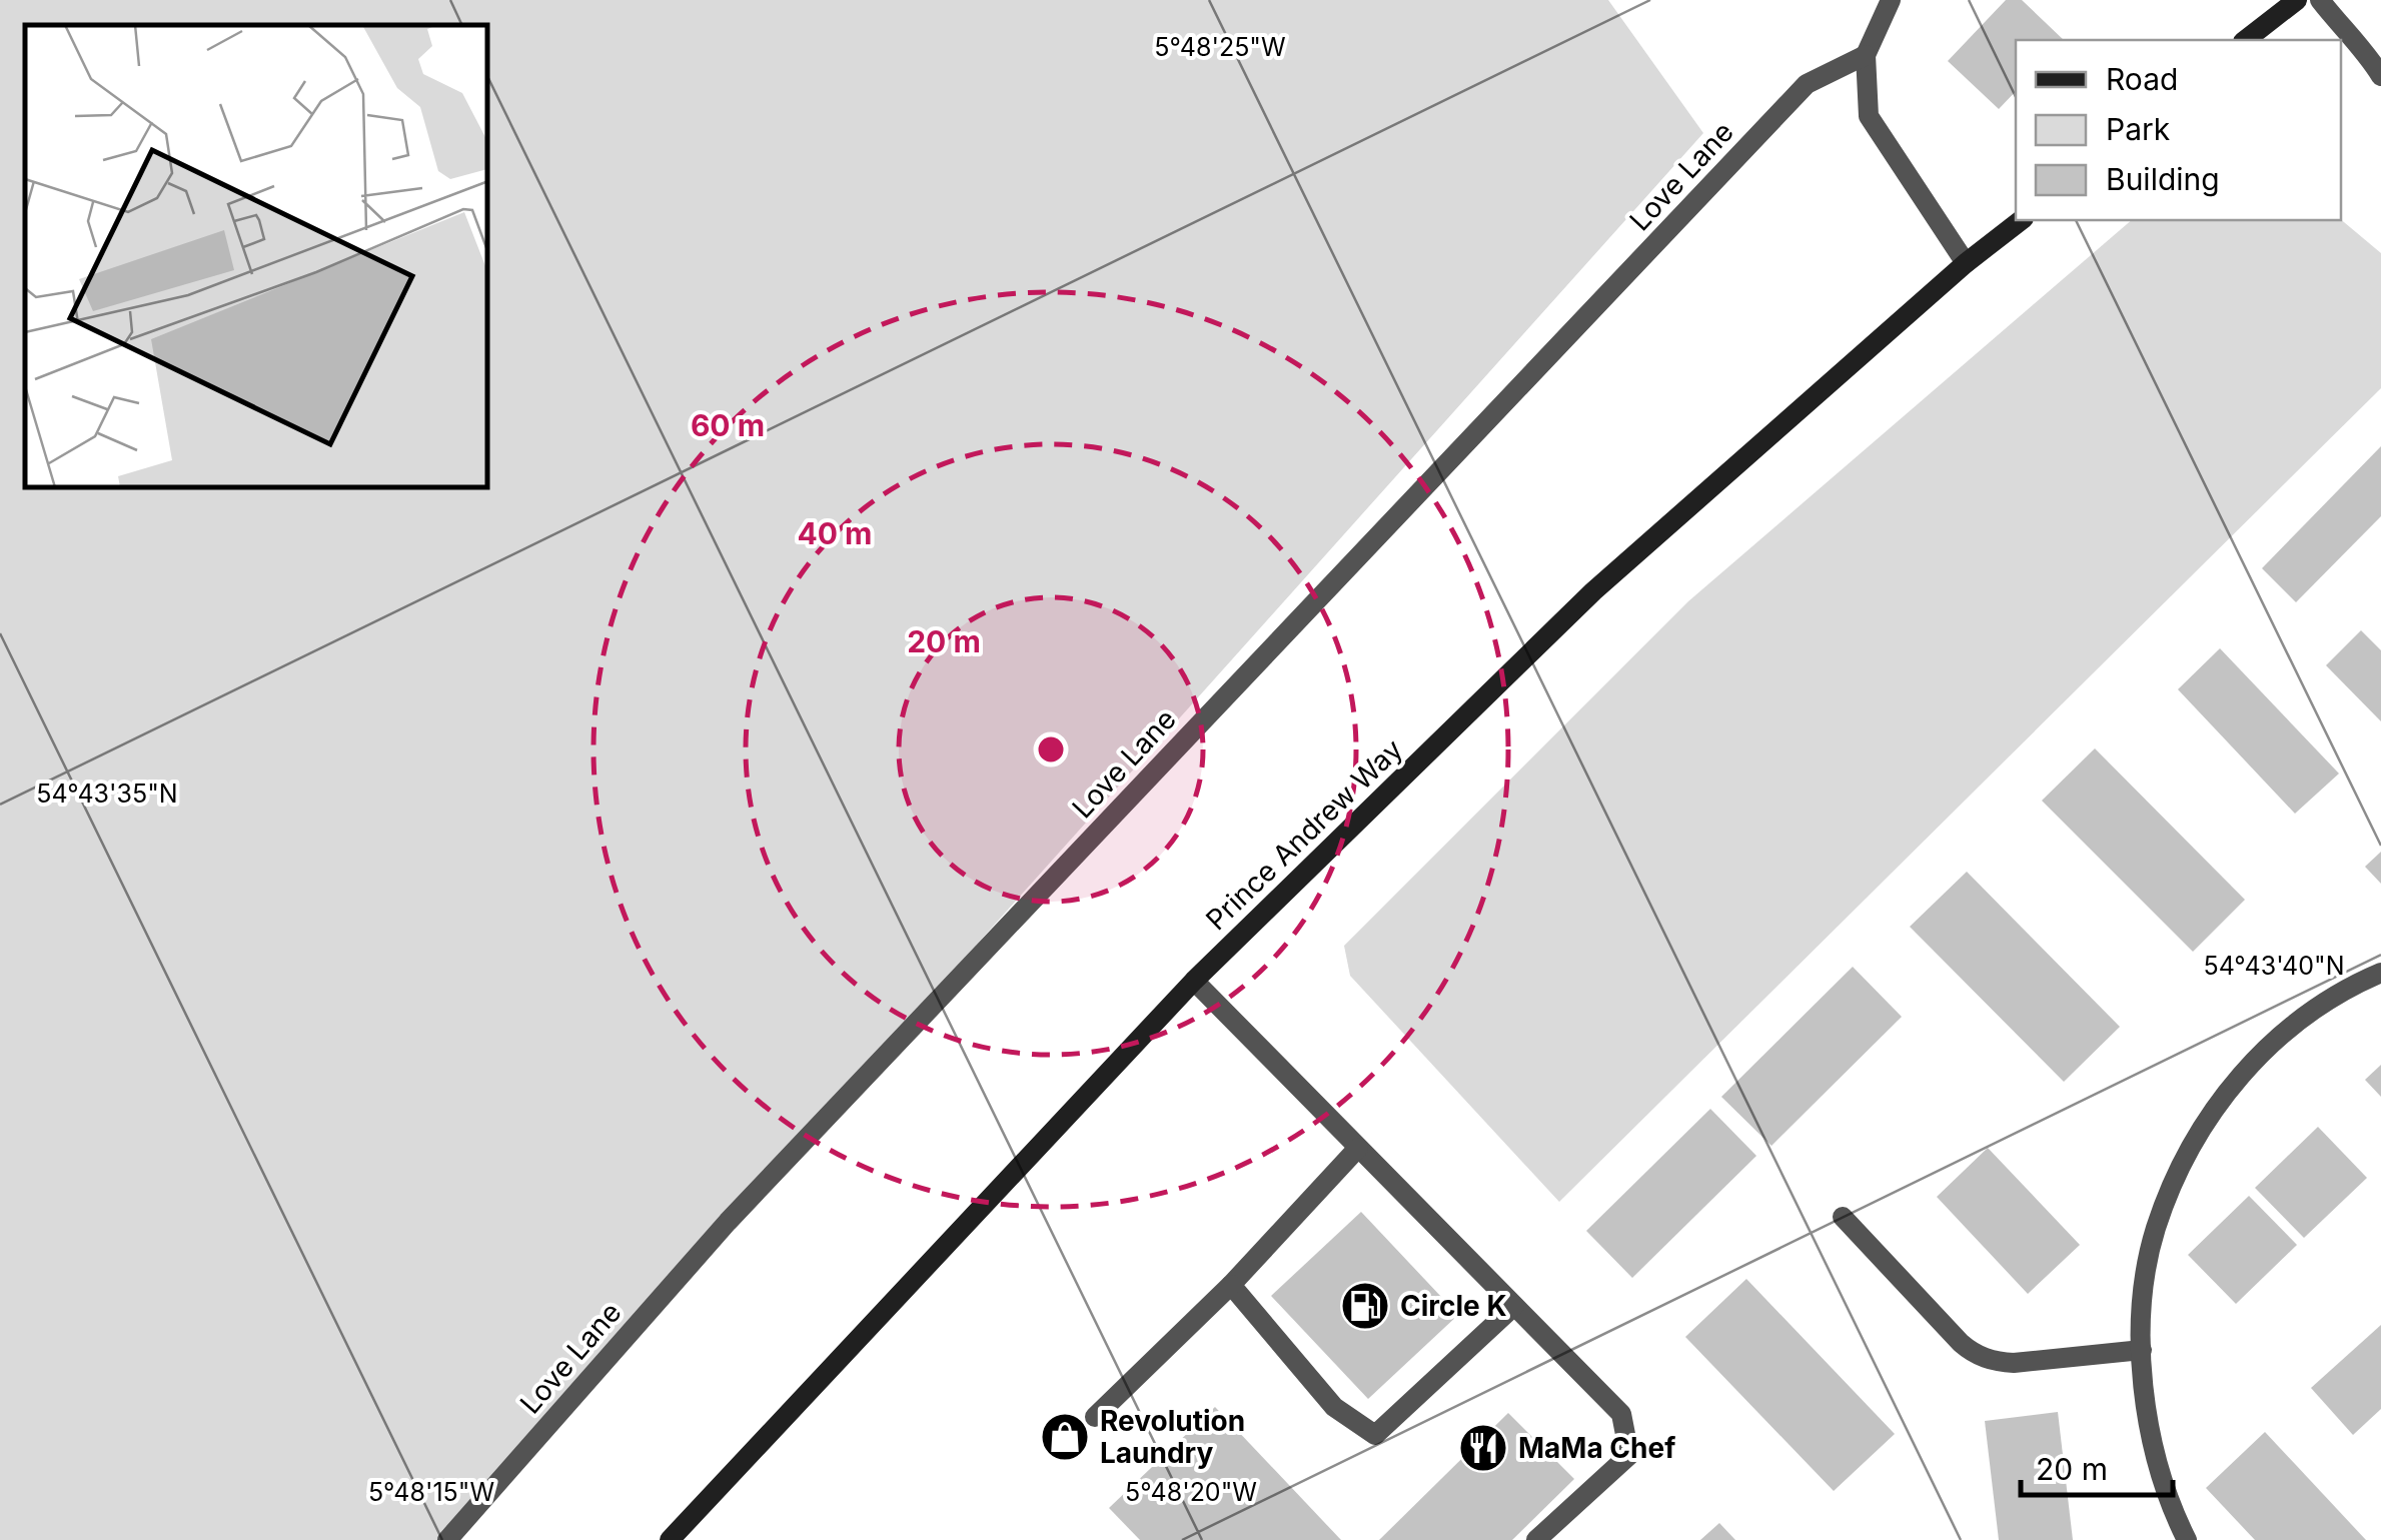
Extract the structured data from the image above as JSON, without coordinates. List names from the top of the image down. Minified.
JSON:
{"streets":{"street":["Love Lane","Prince Andrew Way"]},"places":{"fuel station":["Circle K"],"shop":["Revolution Laundry"],"restaurant":["MaMa Chef"]},"legend":["Road","Park","Building"],"scale_bar":"20 m","coordinates":["5°48'25\"W","54°43'35\"N","54°43'40\"N","5°48'15\"W","5°48'20\"W"],"rings":["60 m","40 m","20 m"]}
